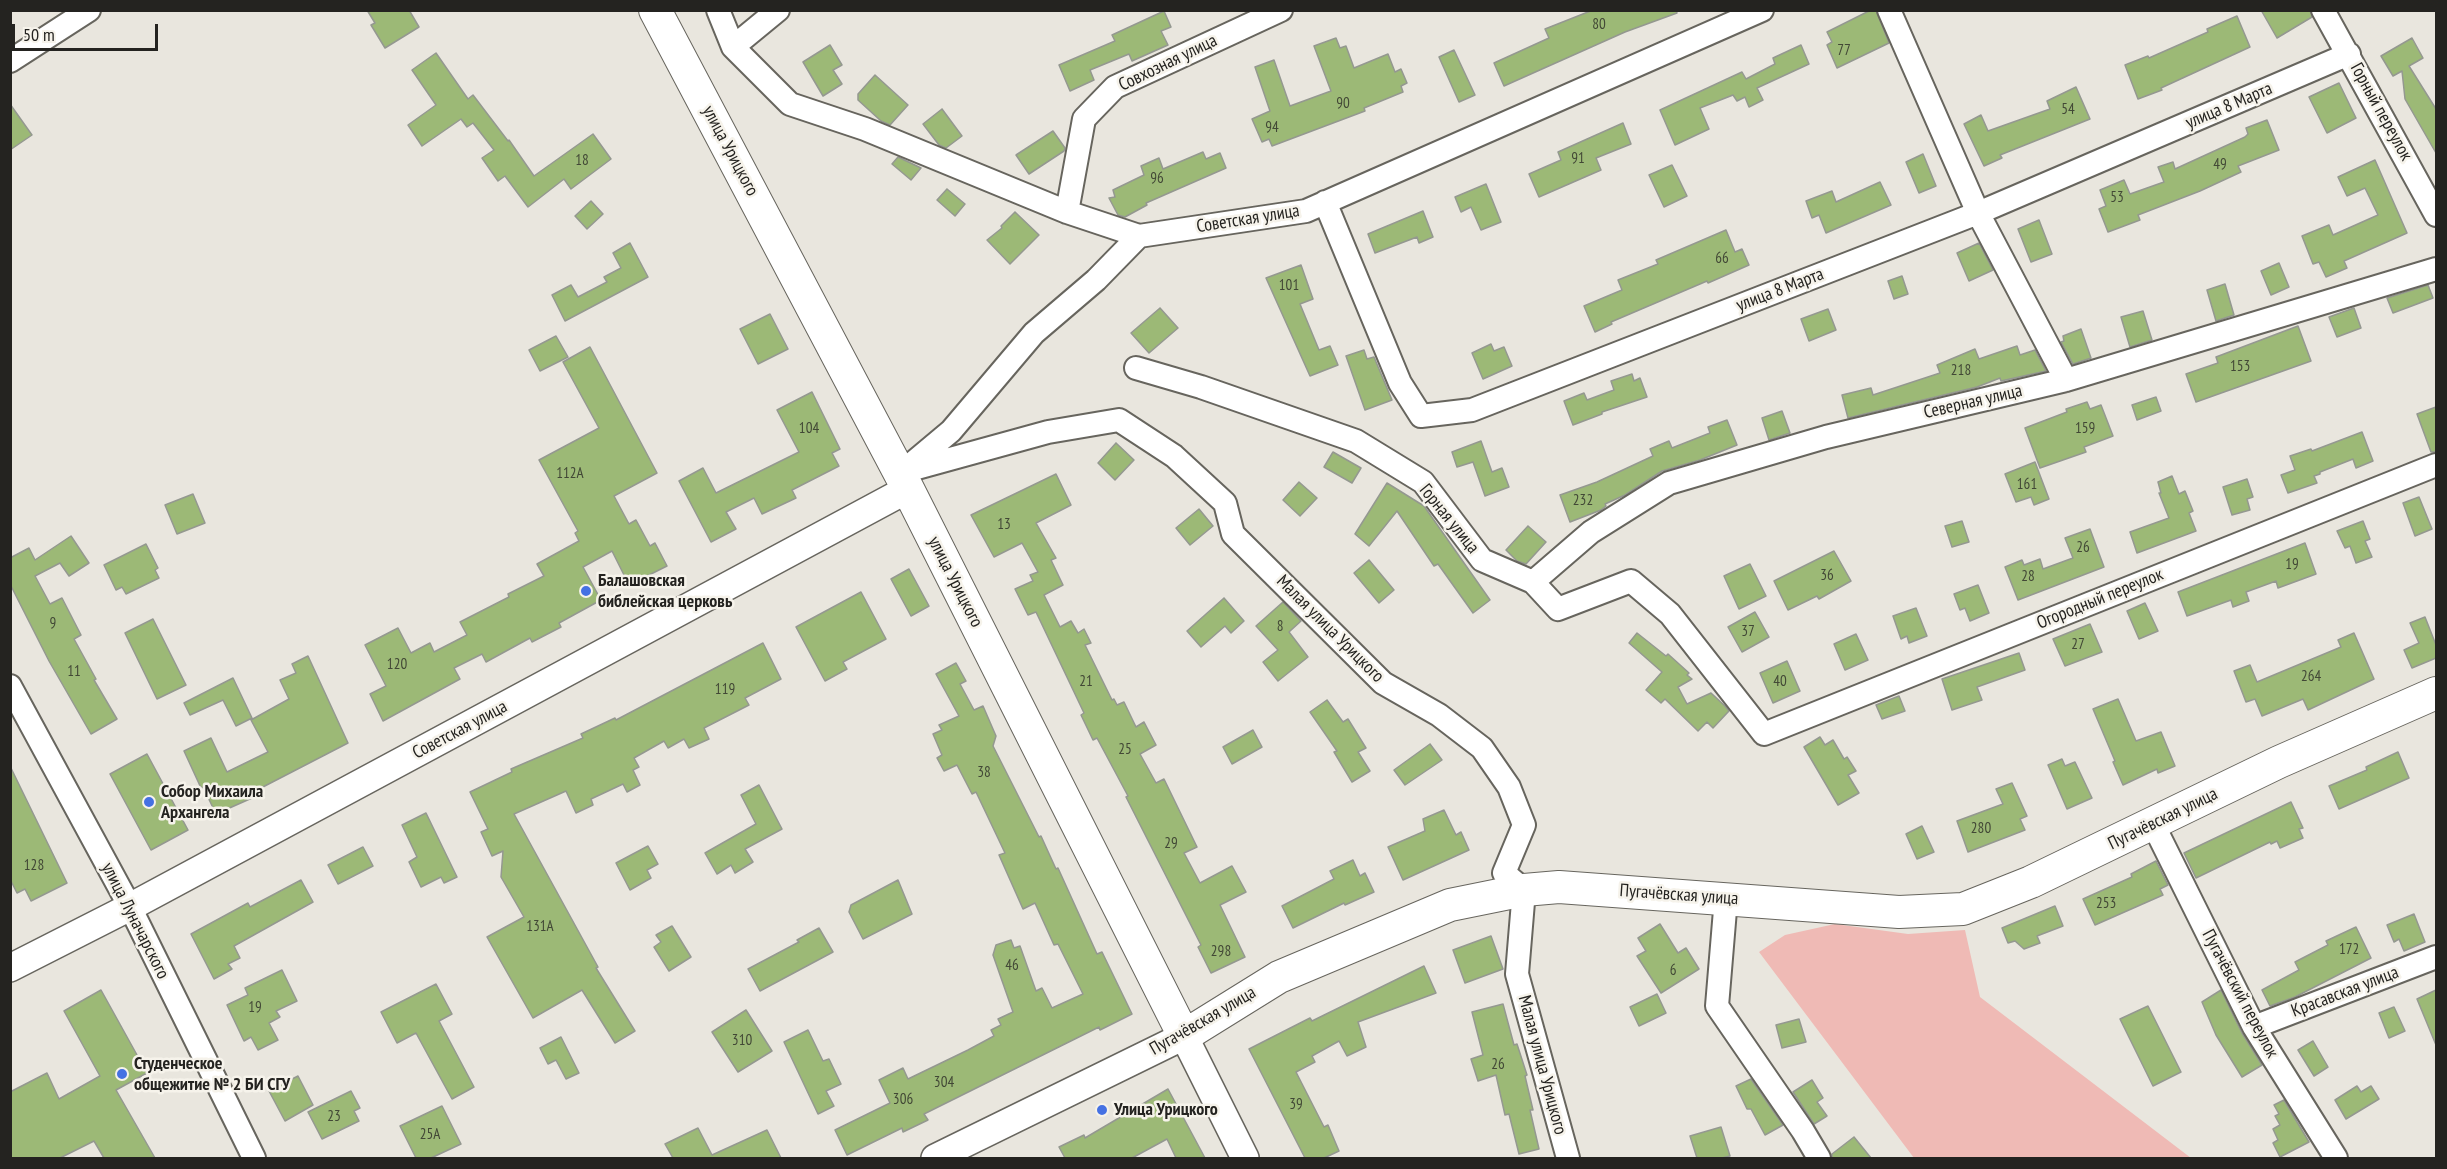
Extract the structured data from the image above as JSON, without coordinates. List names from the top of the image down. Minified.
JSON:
{"streets":{"main road":["улица Урицкого","Пугачёвская улица"],"street":["Совхозная улица","улица 8 Марта","Горный переулок","Советская улица","Северная улица","Горная улица","Огородный переулок","Малая улица Урицкого","улица Луначарского","Красавская улица","Пугачёвский переулок"]},"crossings":[["Совхозная улица","Советская улица"],["улица 8 Марта","Горный переулок"],["улица 8 Марта","Советская улица"],["улица Урицкого","Советская улица"],["улица Урицкого","Малая улица Урицкого"],["улица Урицкого","Пугачёвская улица"],["Советская улица","Малая улица Урицкого"],["Советская улица","улица Луначарского"],["Северная улица","Горная улица"],["Горная улица","Огородный переулок"],["Малая улица Урицкого","Пугачёвская улица"],["Пугачёвская улица","Пугачёвский переулок"],["Красавская улица","Пугачёвский переулок"]],"places":["Балашовская библейская церковь","Собор Михаила Архангела","Студенческое общежитие № 2 БИ СГУ","Улица Урицкого"],"house_numbers":["80","77","90","54","94","91","18","49","96","53","66","101","153","218","104","159","112А","161","232","13","26","19","36","28","9","8","37","27","120","11","264","21","40","119","25","38","280","29","128","253","131А","172","298","46","6","19","310","26","304","306","39","23","25А"],"scale_bar":"50 m"}
